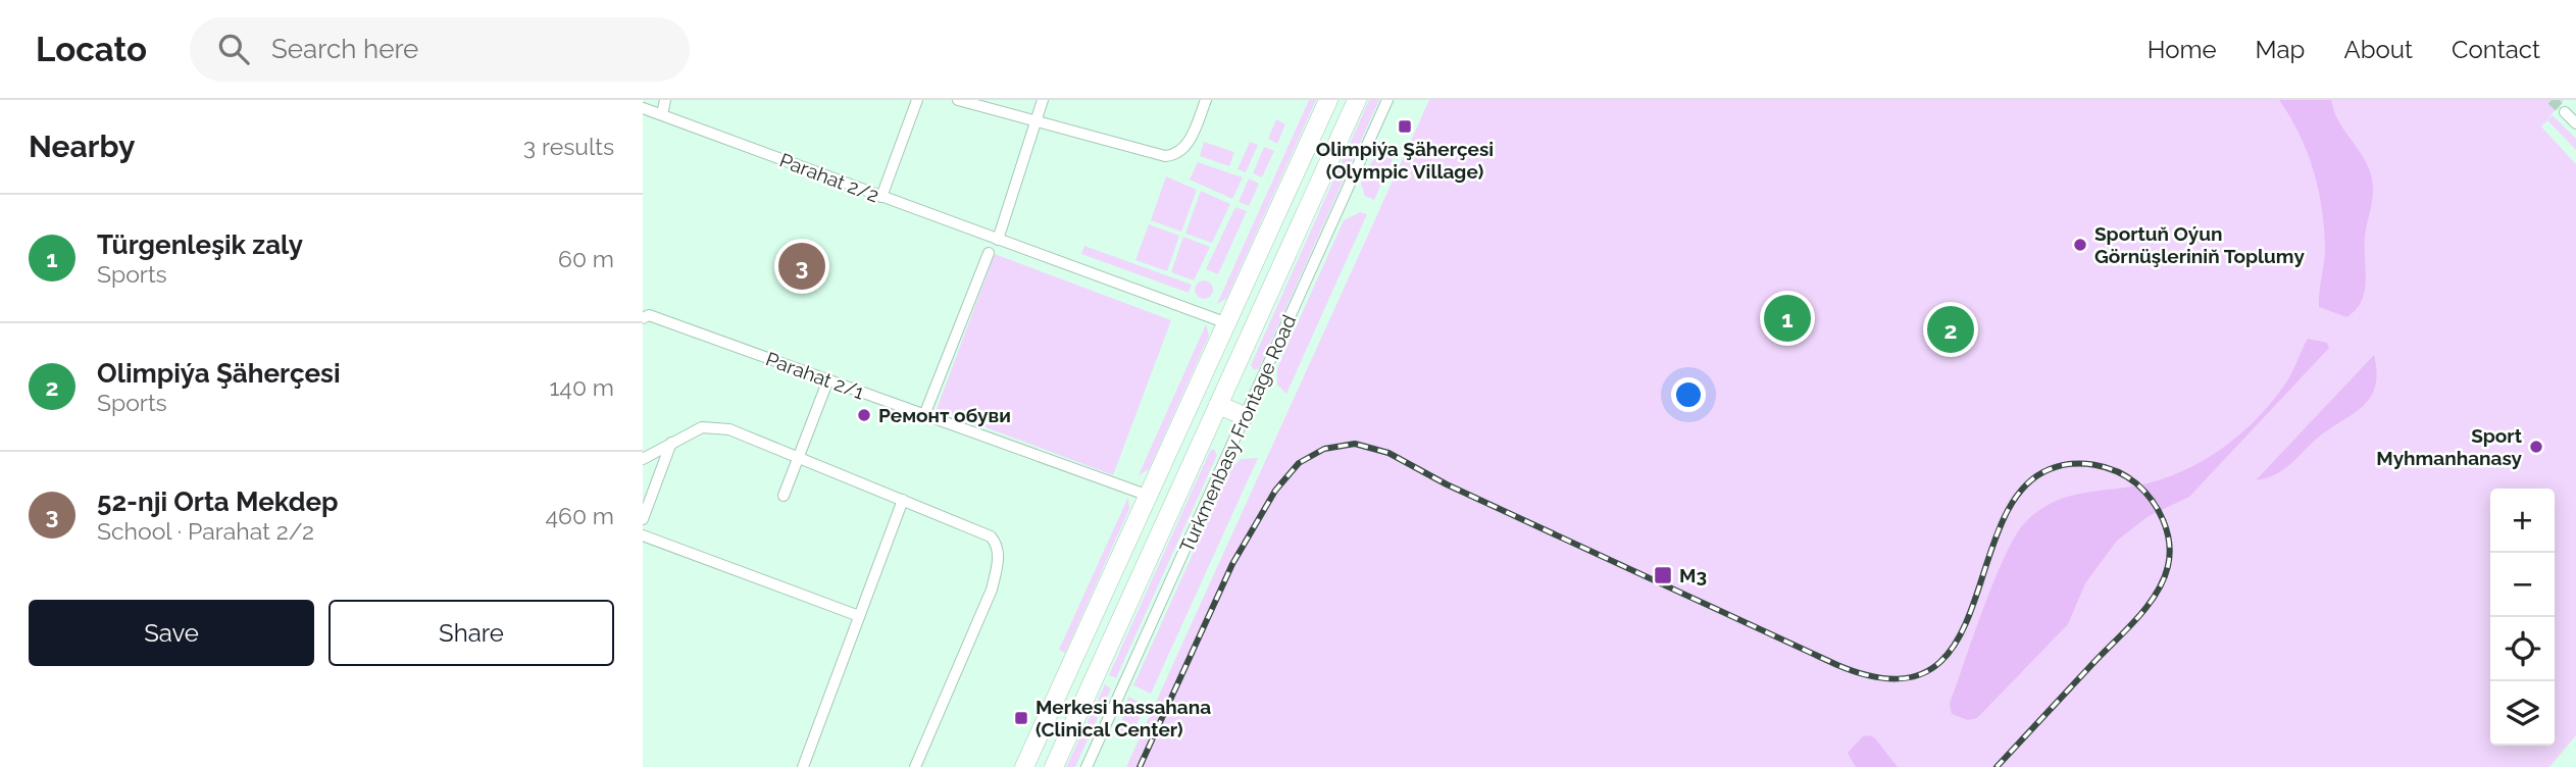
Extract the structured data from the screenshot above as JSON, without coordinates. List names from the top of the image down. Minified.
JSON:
{"streets":{"street":["Parahat 2/2","Parahat 2/1","Turkmenbasy Frontage Road"]},"places":{"transit":["Olimpiýa Şäherçesi (Olympic Village)","M3","Merkesi hassahana (Clinical Center)"],"other":["Sportuň Oýun Görnüşleriniň Toplumy","Ремонт обуви","Sport Myhmanhanasy"]},"page":{"header":"Locato","search":"Search here","nav":["Home","Map","About","Contact"],"heading":["Nearby","3 results"],"list":[{"mark":"1","name":"Türgenleşik zaly","note":"Sports","value":"60 m"},{"mark":"2","name":"Olimpiýa Şäherçesi","note":"Sports","value":"140 m"},{"mark":"3","name":"52-nji Orta Mekdep","note":"School · Parahat 2/2","value":"460 m"}],"pins":["3","1","2"],"map_buttons":["+","−"],"buttons":["Save","Share"]}}
